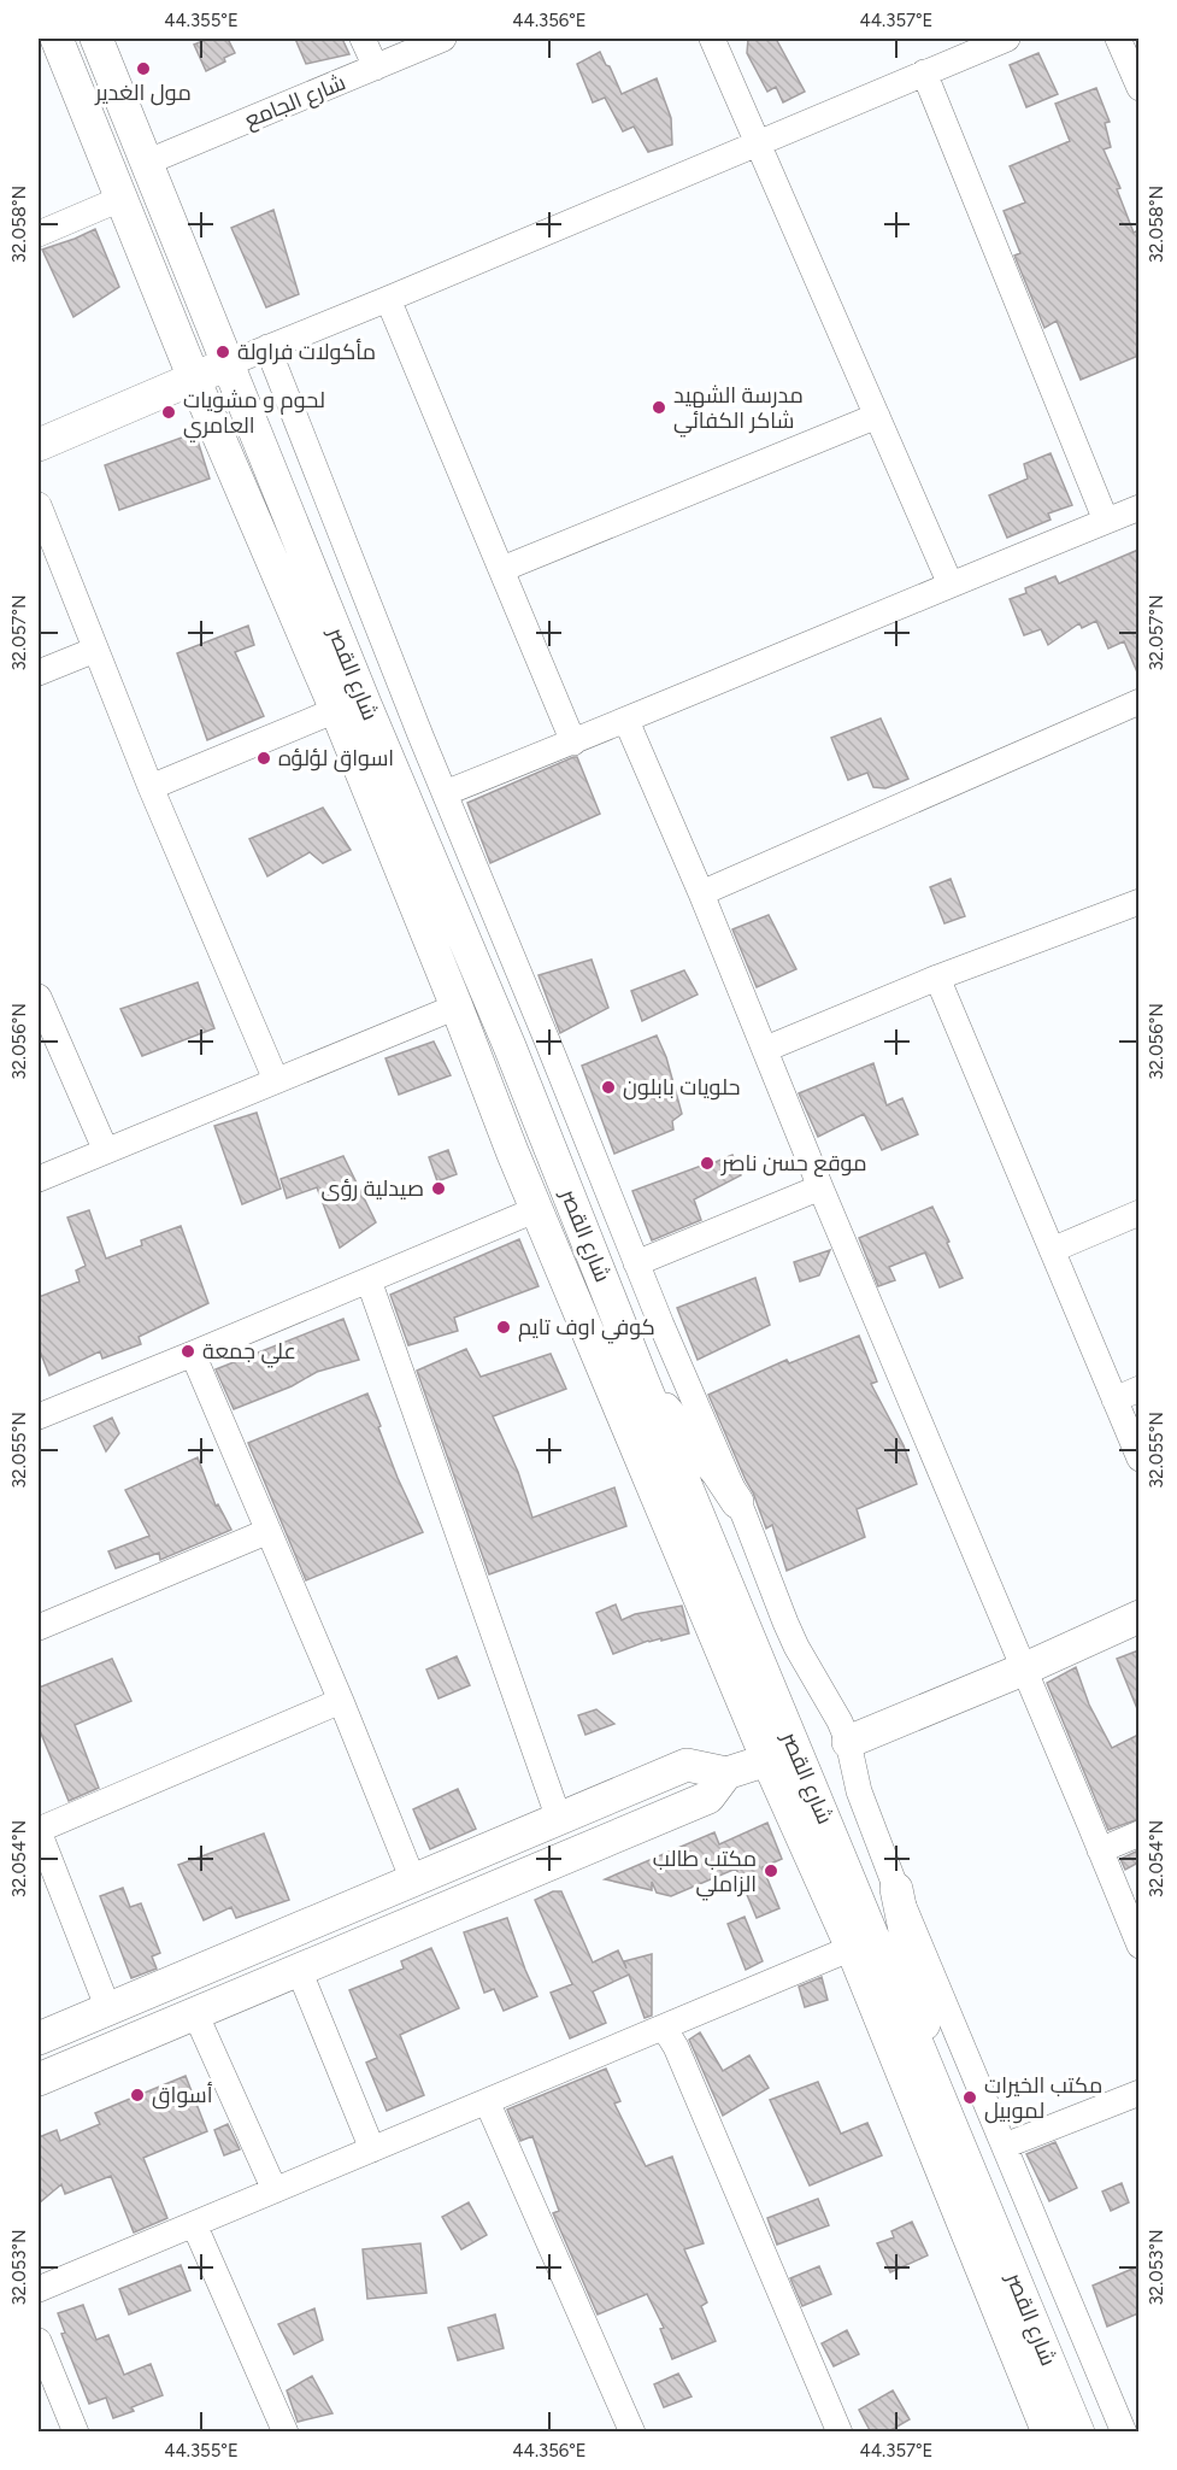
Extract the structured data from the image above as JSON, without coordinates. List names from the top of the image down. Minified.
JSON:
{"streets":{"street":["شارع الجامع","شارع القصر"]},"crossings":[["شارع الجامع","شارع القصر"]],"places":["مول الغدير","مأكولات فراولة","مدرسة الشهيد شاكر الكفائي","لحوم و مشويات العامري","اسواق لؤلؤه","حلويات بابلون","موقع حسن ناصر","صيدلية رؤى","كوفي اوف تايم","علي جمعة","مكتب طالب الزاملي","أسواق","مكتب الخيرات لموبيل"],"coordinates":["44.355°E","44.356°E","44.357°E","32.058°N","32.057°N","32.056°N","32.055°N","32.054°N","32.053°N"]}
